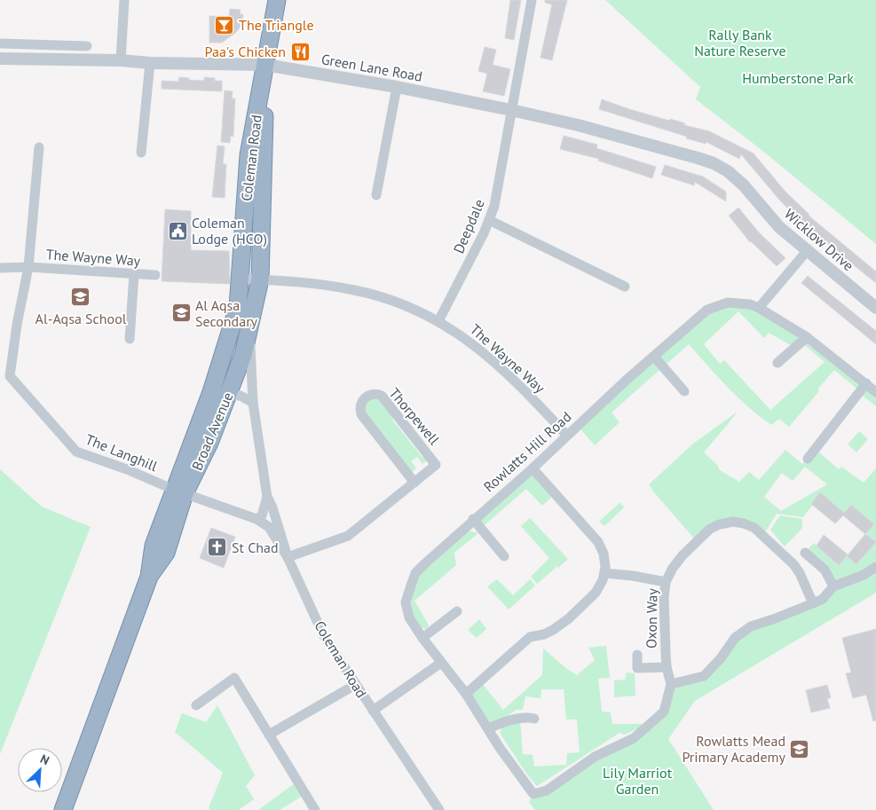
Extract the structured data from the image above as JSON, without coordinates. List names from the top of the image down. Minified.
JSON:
{"streets":{"highway":["Coleman Road","Broad Avenue"],"street":["Green Lane Road","Deepdale","Wicklow Drive","The Wayne Way","Thorpewell","Rowlatts Hill Road","The Langhill","Oxon Way"]},"crossings":[["Green Lane Road","Coleman Road"],["Green Lane Road","Deepdale"],["Green Lane Road","Wicklow Drive"],["Coleman Road","The Wayne Way"],["Coleman Road","Thorpewell"],["Coleman Road","Broad Avenue"],["Coleman Road","The Langhill"],["Deepdale","The Wayne Way"],["The Wayne Way","Broad Avenue"],["The Wayne Way","Rowlatts Hill Road"],["The Wayne Way","The Langhill"],["Thorpewell","The Langhill"],["Broad Avenue","The Langhill"],["Rowlatts Hill Road","Oxon Way"]],"parks":["Rally Bank Nature Reserve","Humberstone Park","Lily Marriot Garden"],"places":{"bar":["The Triangle"],"restaurant":["Paa's Chicken"],"public building":["Coleman Lodge (HCO)"],"school or university":["Al-Aqsa School","Al Aqsa Secondary","Rowlatts Mead Primary Academy"],"church":["St Chad"]},"north":"top right"}
